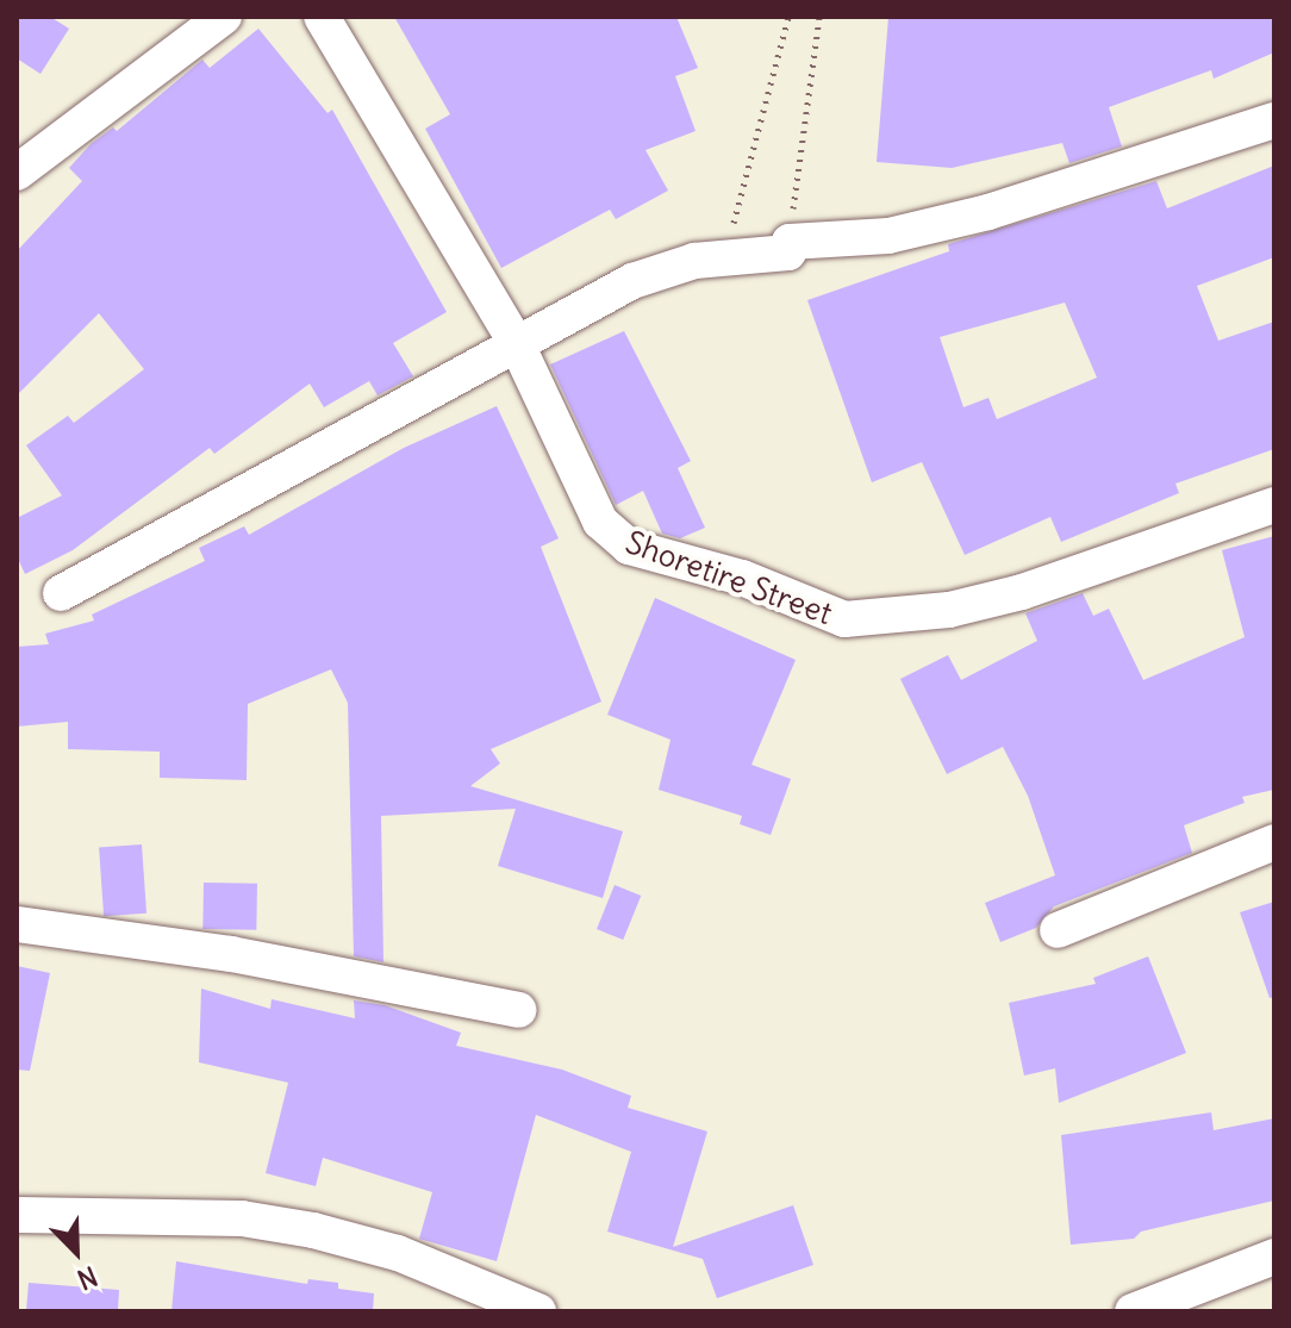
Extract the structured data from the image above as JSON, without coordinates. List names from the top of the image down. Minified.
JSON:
{"streets":{"street":["Shoretire Street"]},"north":"bottom right"}
